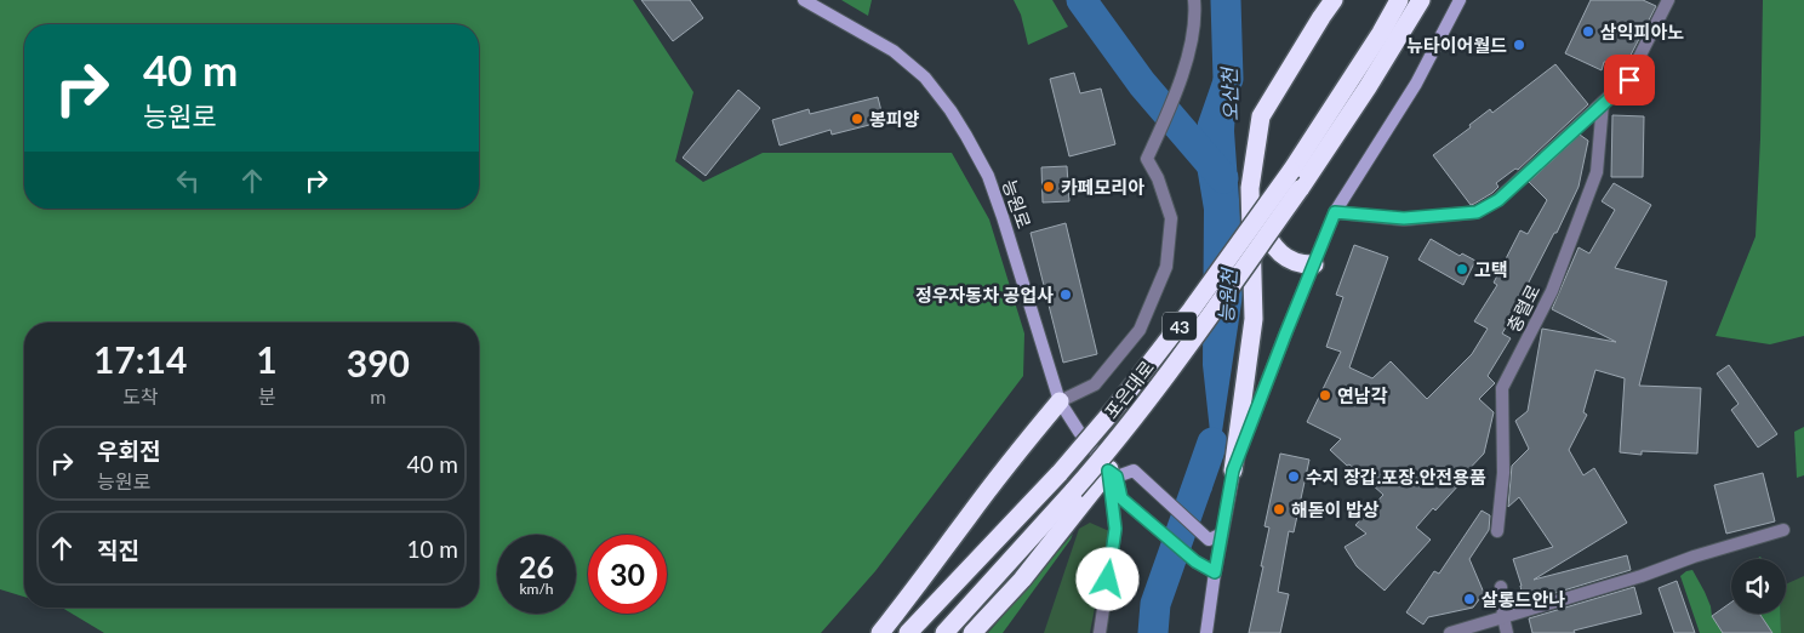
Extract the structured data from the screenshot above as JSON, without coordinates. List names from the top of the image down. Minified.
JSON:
{"streets":{"highway":["43","포은대로"],"street":["능원로","충렬로"]},"water":["오산천","능원천"],"places":["삼익피아노","뉴타이어월드","봉피양","카페모리아","고택","정우자동차 공업사","연남각","수지 장갑.포장.안전용품","해돋이 밥상","살롱드안나"],"page":{"turn":["40 m","능원로"],"eta":["17:14","도착","1","분","390","m"],"list":[{"name":"우회전","note":"능원로","value":"40 m"},{"name":"직진","value":"10 m"}],"speed":"26 km/h","limit":"30"}}
